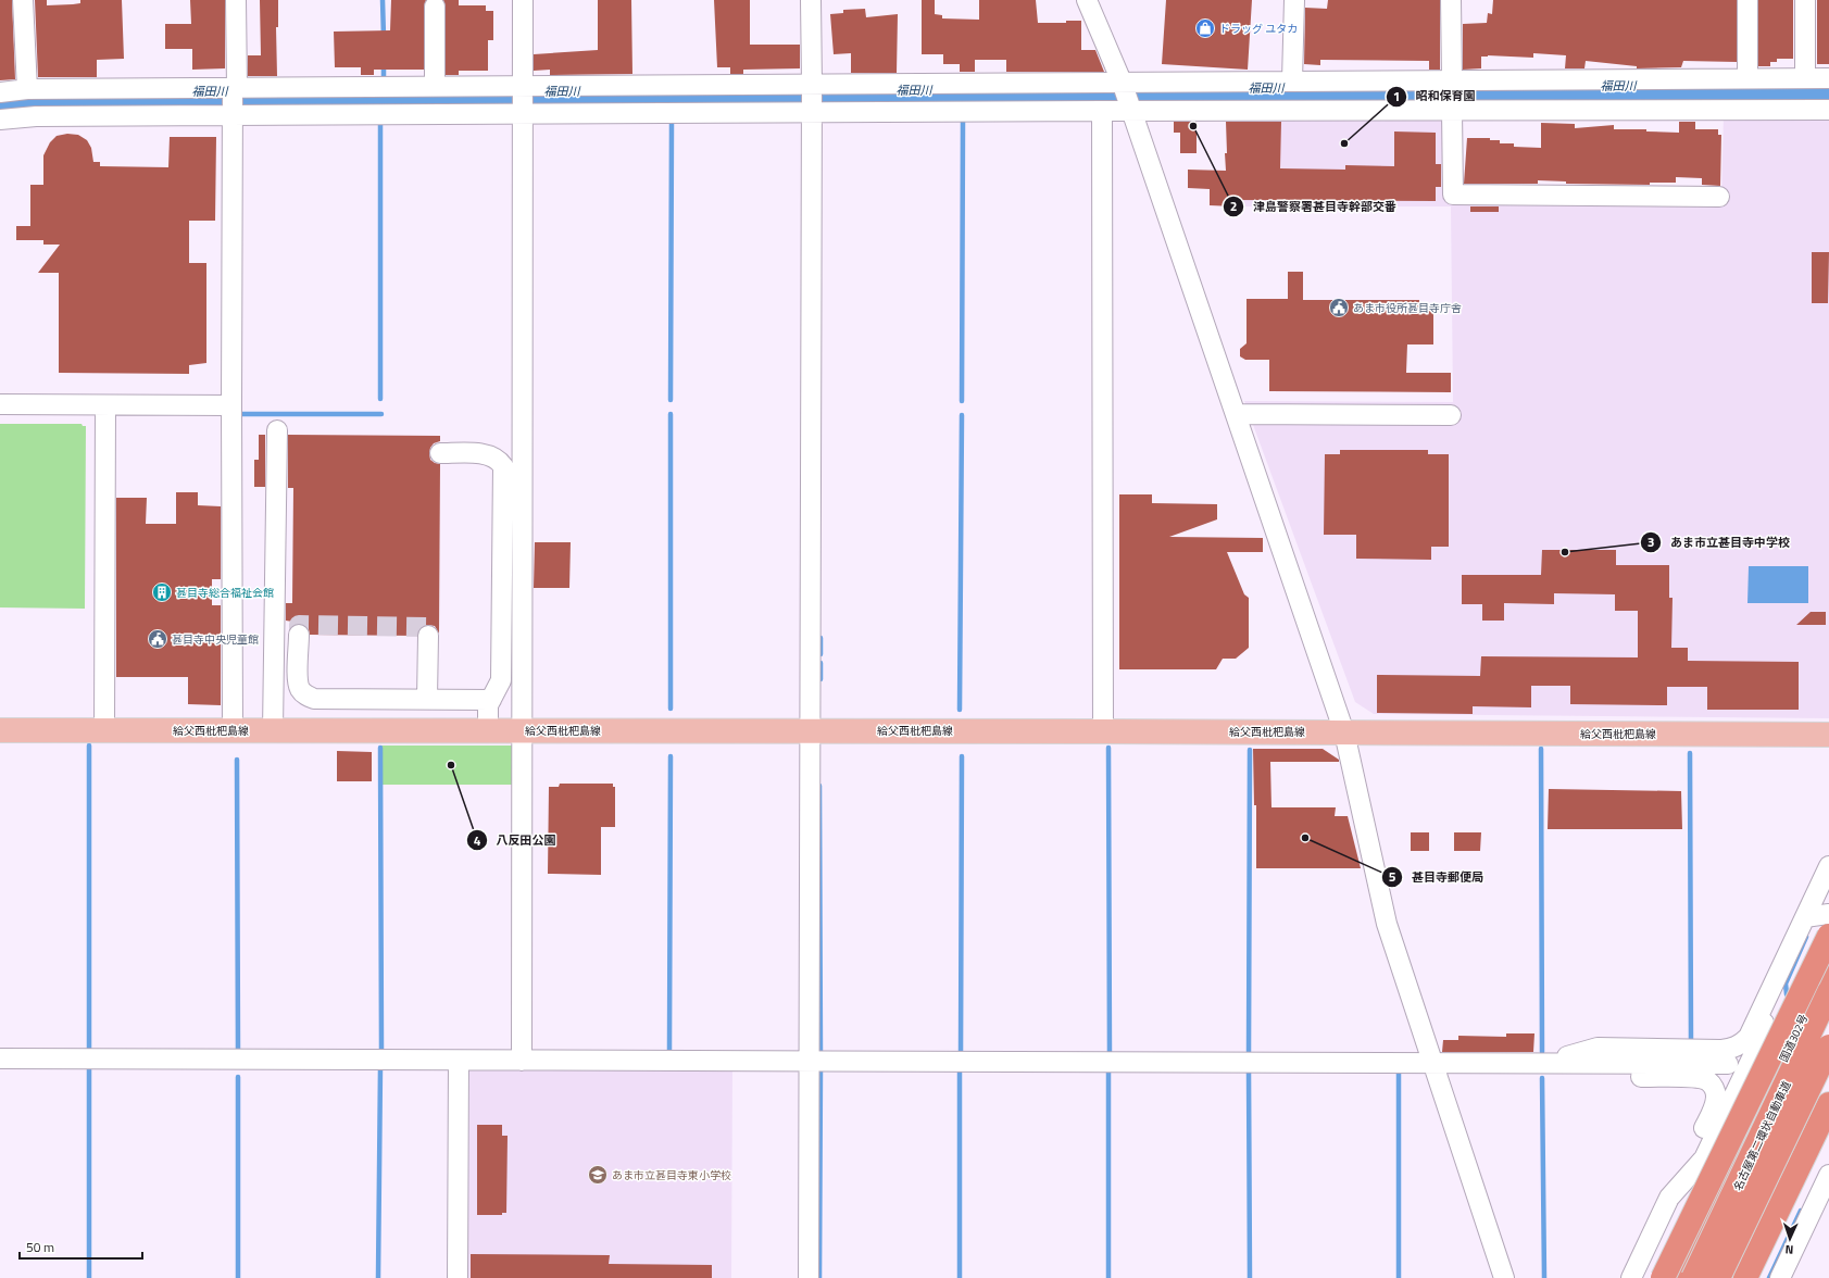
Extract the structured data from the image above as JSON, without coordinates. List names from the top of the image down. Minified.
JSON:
{"streets":{"highway":["国道302号","名古屋第二環状自動車道"],"main road":["給父西枇杷島線"]},"water":["福田川"],"places":{"shop":["ドラッグ ユタカ"],"other":["津島警察署甚目寺幹部交番","昭和保育園","あま市立甚目寺中学校","八反田公園","甚目寺郵便局"],"public building":["あま市役所甚目寺庁舎","甚目寺中央児童館"],"building":["甚目寺総合福祉会館"],"school or university":["あま市立甚目寺東小学校"]},"scale_bar":"50 m","north":"bottom"}
